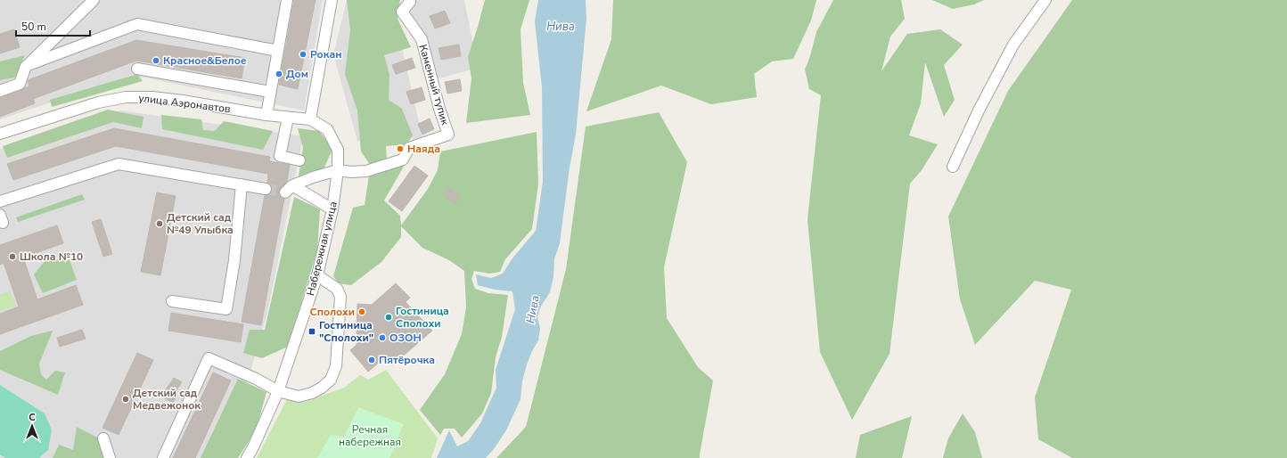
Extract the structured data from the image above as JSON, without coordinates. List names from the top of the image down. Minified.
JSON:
{"streets":{"street":["Каменный тупик","улица Аэронавтов","Набережная улица"]},"crossings":[["Каменный тупик","Набережная улица"],["улица Аэронавтов","Набережная улица"]],"water":["Нива"],"parks":["Речная набережная"],"places":{"other":["Рокан","Красное&Белое","Дом","Наяда","Детский сад №49 Улыбка","Школа №10","Сполохи","Гостиница Сполохи","ОЗОН","Пятёрочка","Детский сад Медвежонок"],"transit":["Гостиница \"Сполохи\""]},"scale_bar":"50 m","north":"top"}
